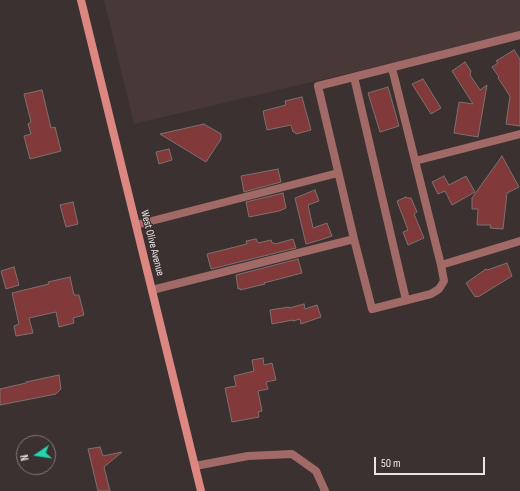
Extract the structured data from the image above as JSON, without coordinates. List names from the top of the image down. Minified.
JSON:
{"streets":{"main road":["West Olive Avenue"]},"scale_bar":"50 m","north":"left"}
